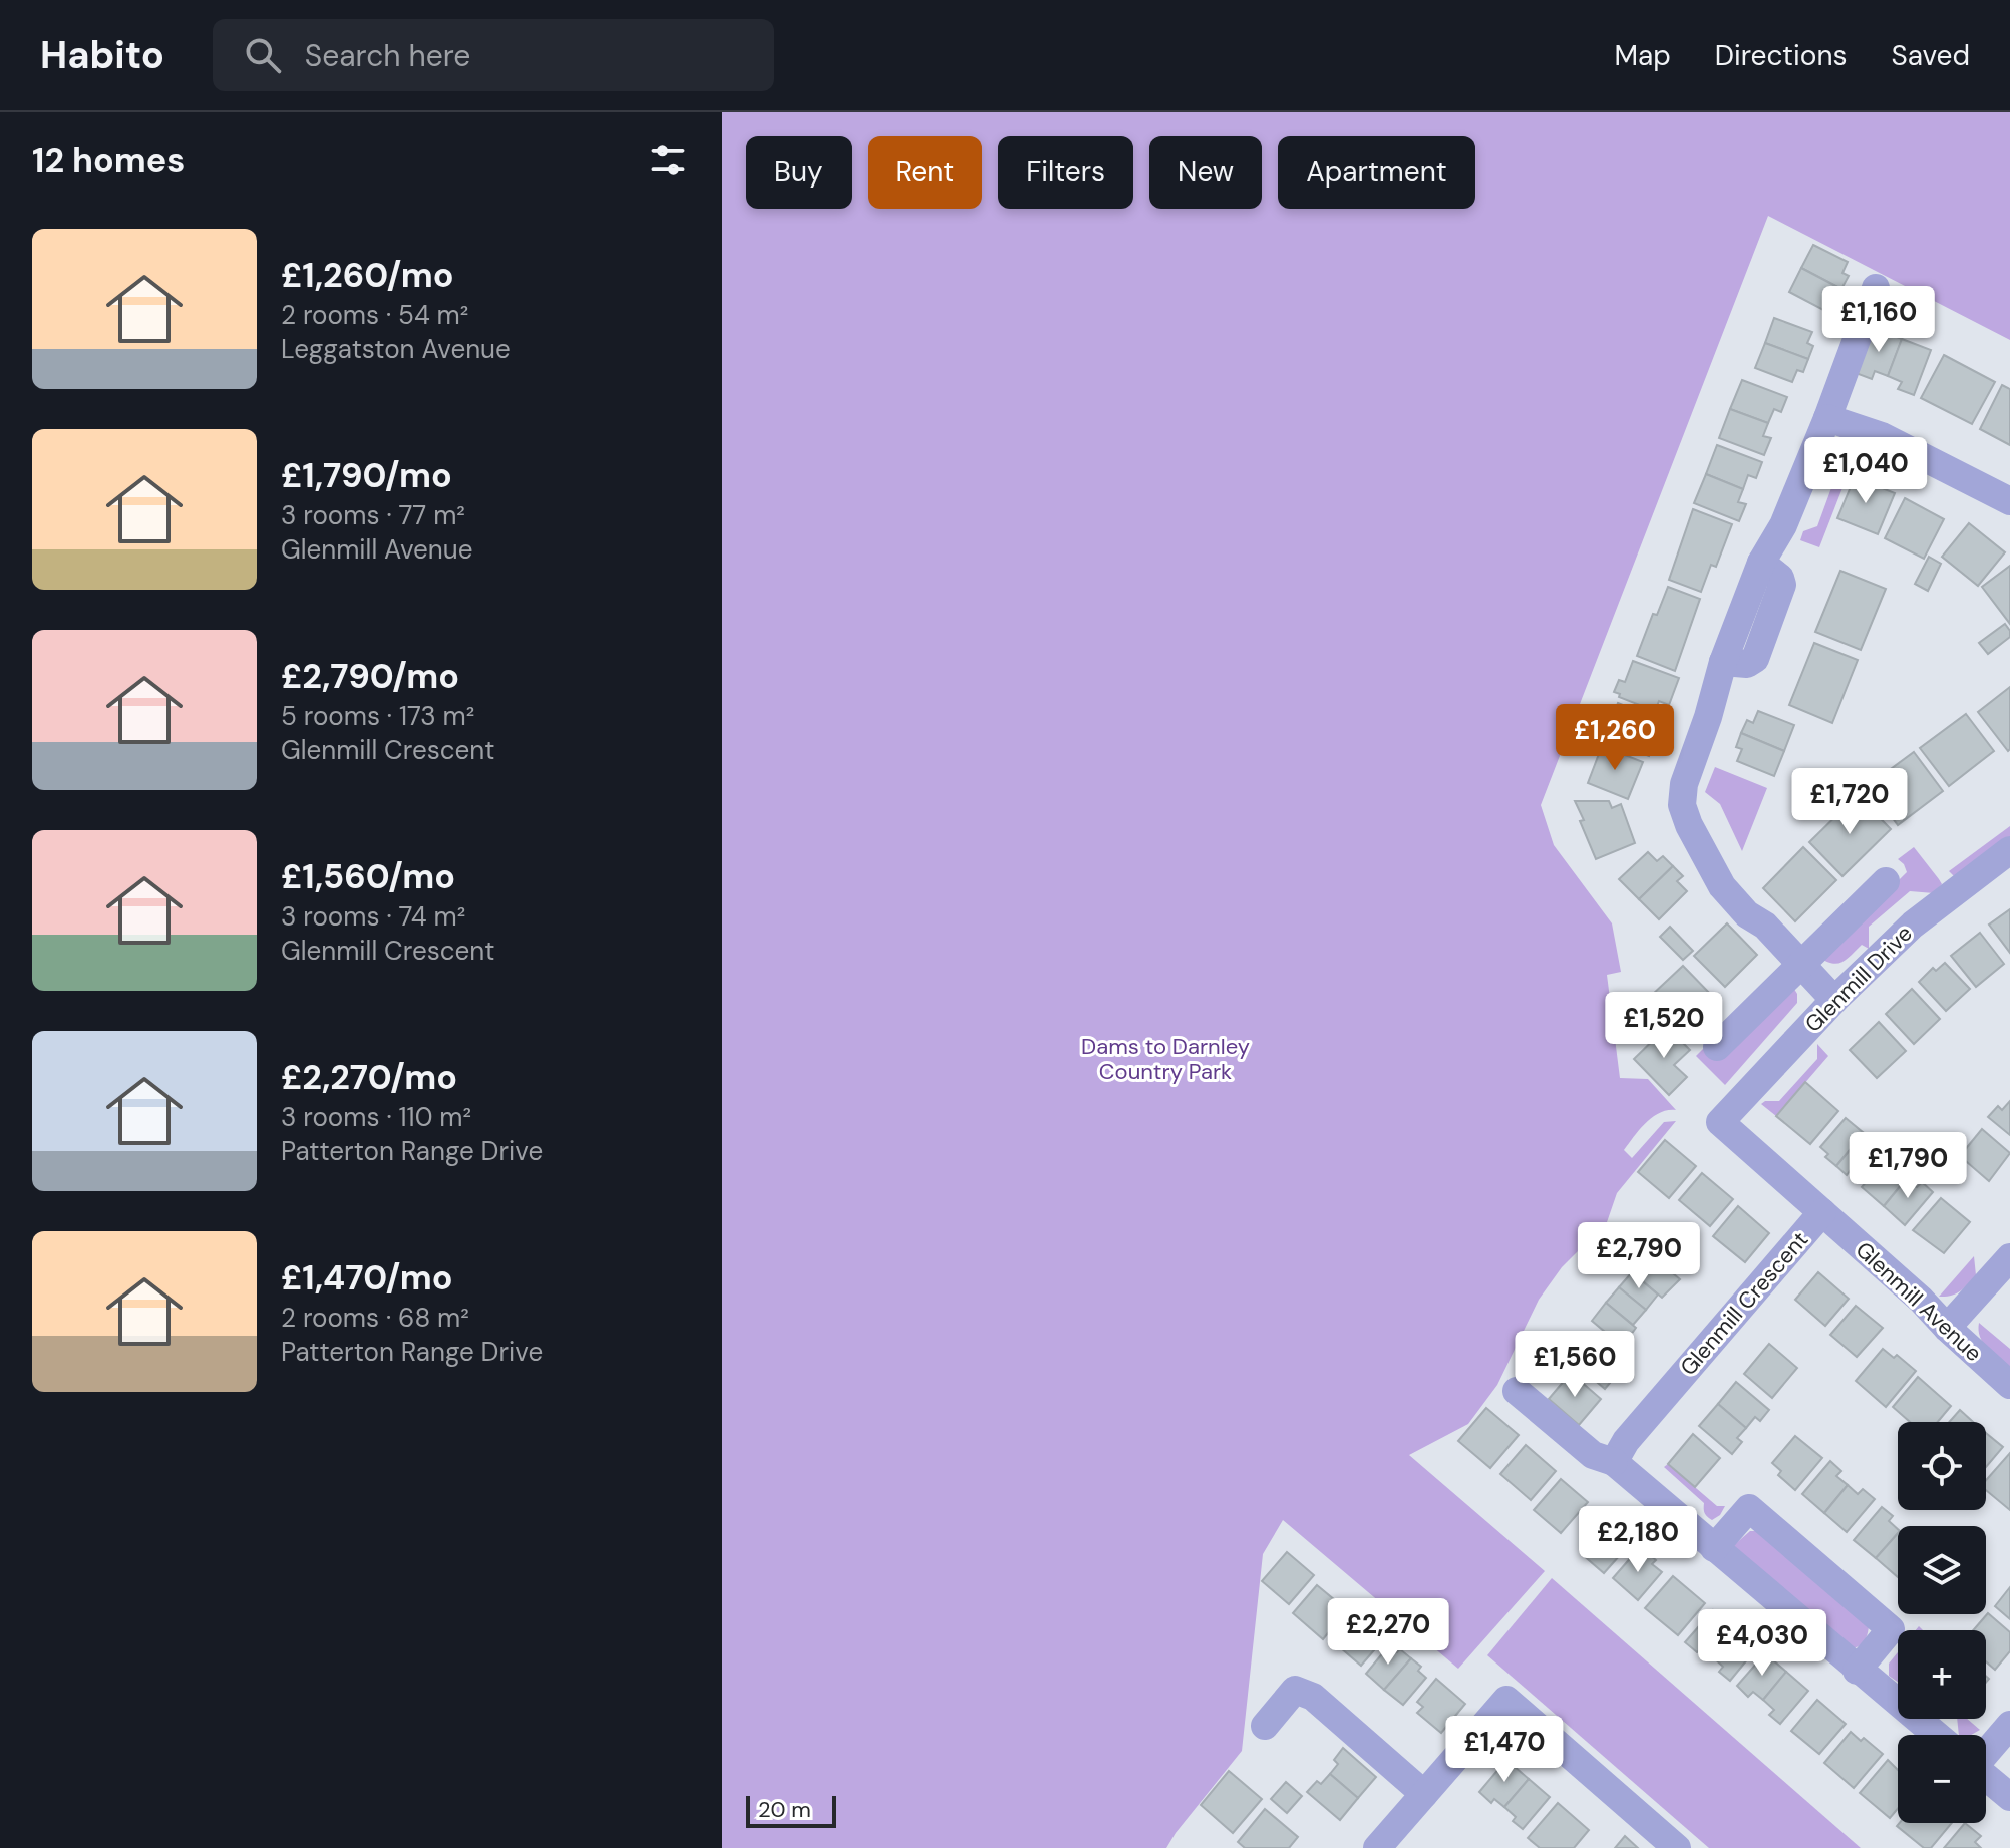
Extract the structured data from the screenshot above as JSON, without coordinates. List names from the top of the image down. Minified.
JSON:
{"streets":{"street":["Glenmill Drive","Glenmill Avenue","Glenmill Crescent"]},"crossings":[["Glenmill Drive","Glenmill Avenue"],["Glenmill Avenue","Glenmill Crescent"]],"parks":["Dams to Darnley Country Park"],"scale_bar":"20 m","page":{"header":"Habito","search":"Search here","nav":["Map","Directions","Saved"],"heading":"12 homes","chip":["Buy","Rent","Filters","New","Apartment"],"list":[{"name":"£1,260/mo","note":"2 rooms · 54 m² · Leggatston Avenue"},{"name":"£1,790/mo","note":"3 rooms · 77 m² · Glenmill Avenue"},{"name":"£2,790/mo","note":"5 rooms · 173 m² · Glenmill Crescent"},{"name":"£1,560/mo","note":"3 rooms · 74 m² · Glenmill Crescent"},{"name":"£2,270/mo","note":"3 rooms · 110 m² · Patterton Range Drive"},{"name":"£1,470/mo","note":"2 rooms · 68 m² · Patterton Range Drive"}],"price":["£1,160","£1,040","£1,260","£1,720","£1,520","£1,790","£2,790","£1,560","£2,180","£2,270","£4,030","£1,470"],"map_buttons":["+","−"],"scale":"20 m"}}
